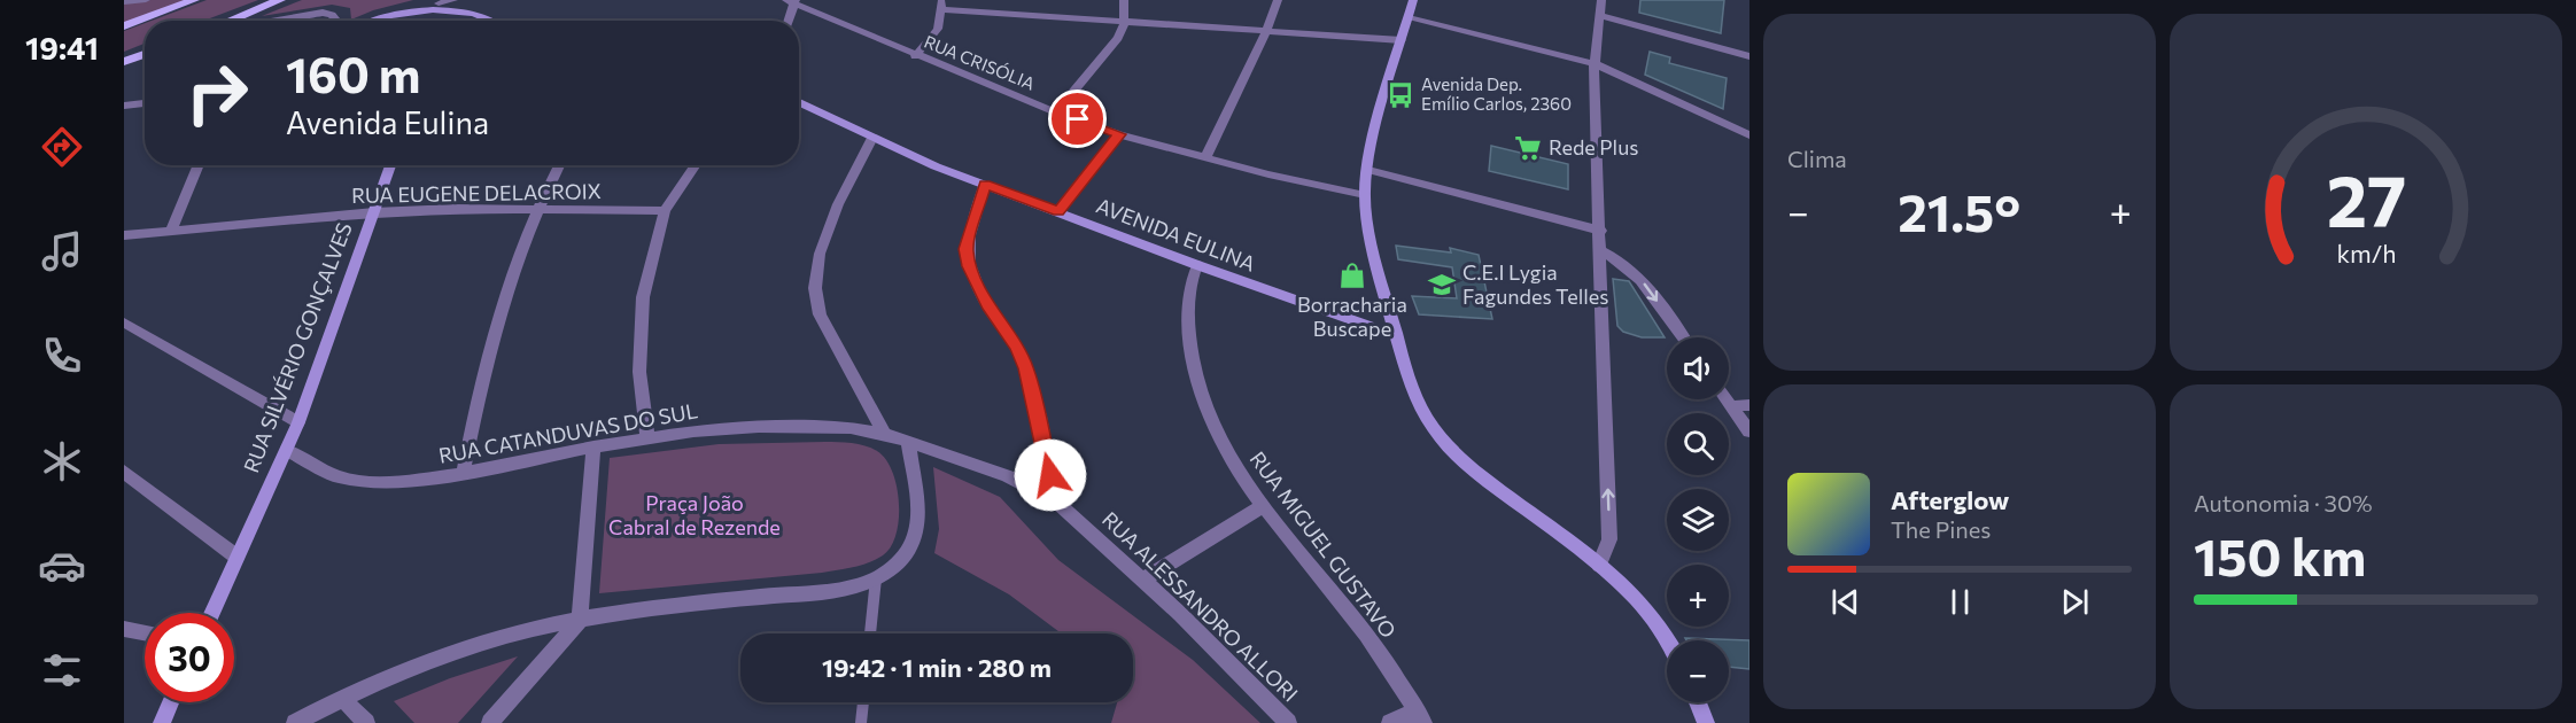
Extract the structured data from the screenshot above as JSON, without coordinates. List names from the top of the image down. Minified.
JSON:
{"streets":{"street":["RUA CRISÓLIA","RUA EUGENE DELACROIX","AVENIDA EULINA","RUA SILVÉRIO GONÇALVES","RUA CATANDUVAS DO SUL","RUA MIGUEL GUSTAVO","RUA ALESSANDRO ALLORI"]},"crossings":[["RUA EUGENE DELACROIX","RUA SILVÉRIO GONÇALVES"],["AVENIDA EULINA","RUA MIGUEL GUSTAVO"],["RUA SILVÉRIO GONÇALVES","RUA CATANDUVAS DO SUL"],["RUA CATANDUVAS DO SUL","RUA ALESSANDRO ALLORI"]],"parks":["Praça João Cabral de Rezende"],"places":{"bus stop":["Avenida Dep. Emílio Carlos, 2360"],"supermarket":["Rede Plus"],"shop":["Borracharia Buscape"],"school or university":["C.E.I Lygia Fagundes Telles"]},"page":{"tabs":"19:41","tile":["Clima",["Autonomia · 30%","150 km"]],"turn":["160 m","Avenida Eulina"],"heat":["−","21.5°","+"],"map_buttons":["+","−"],"song":["Afterglow","The Pines"],"limit":"30","trip":"19:42 · 1 min · 280 m","gauge":["27","km/h"]}}
